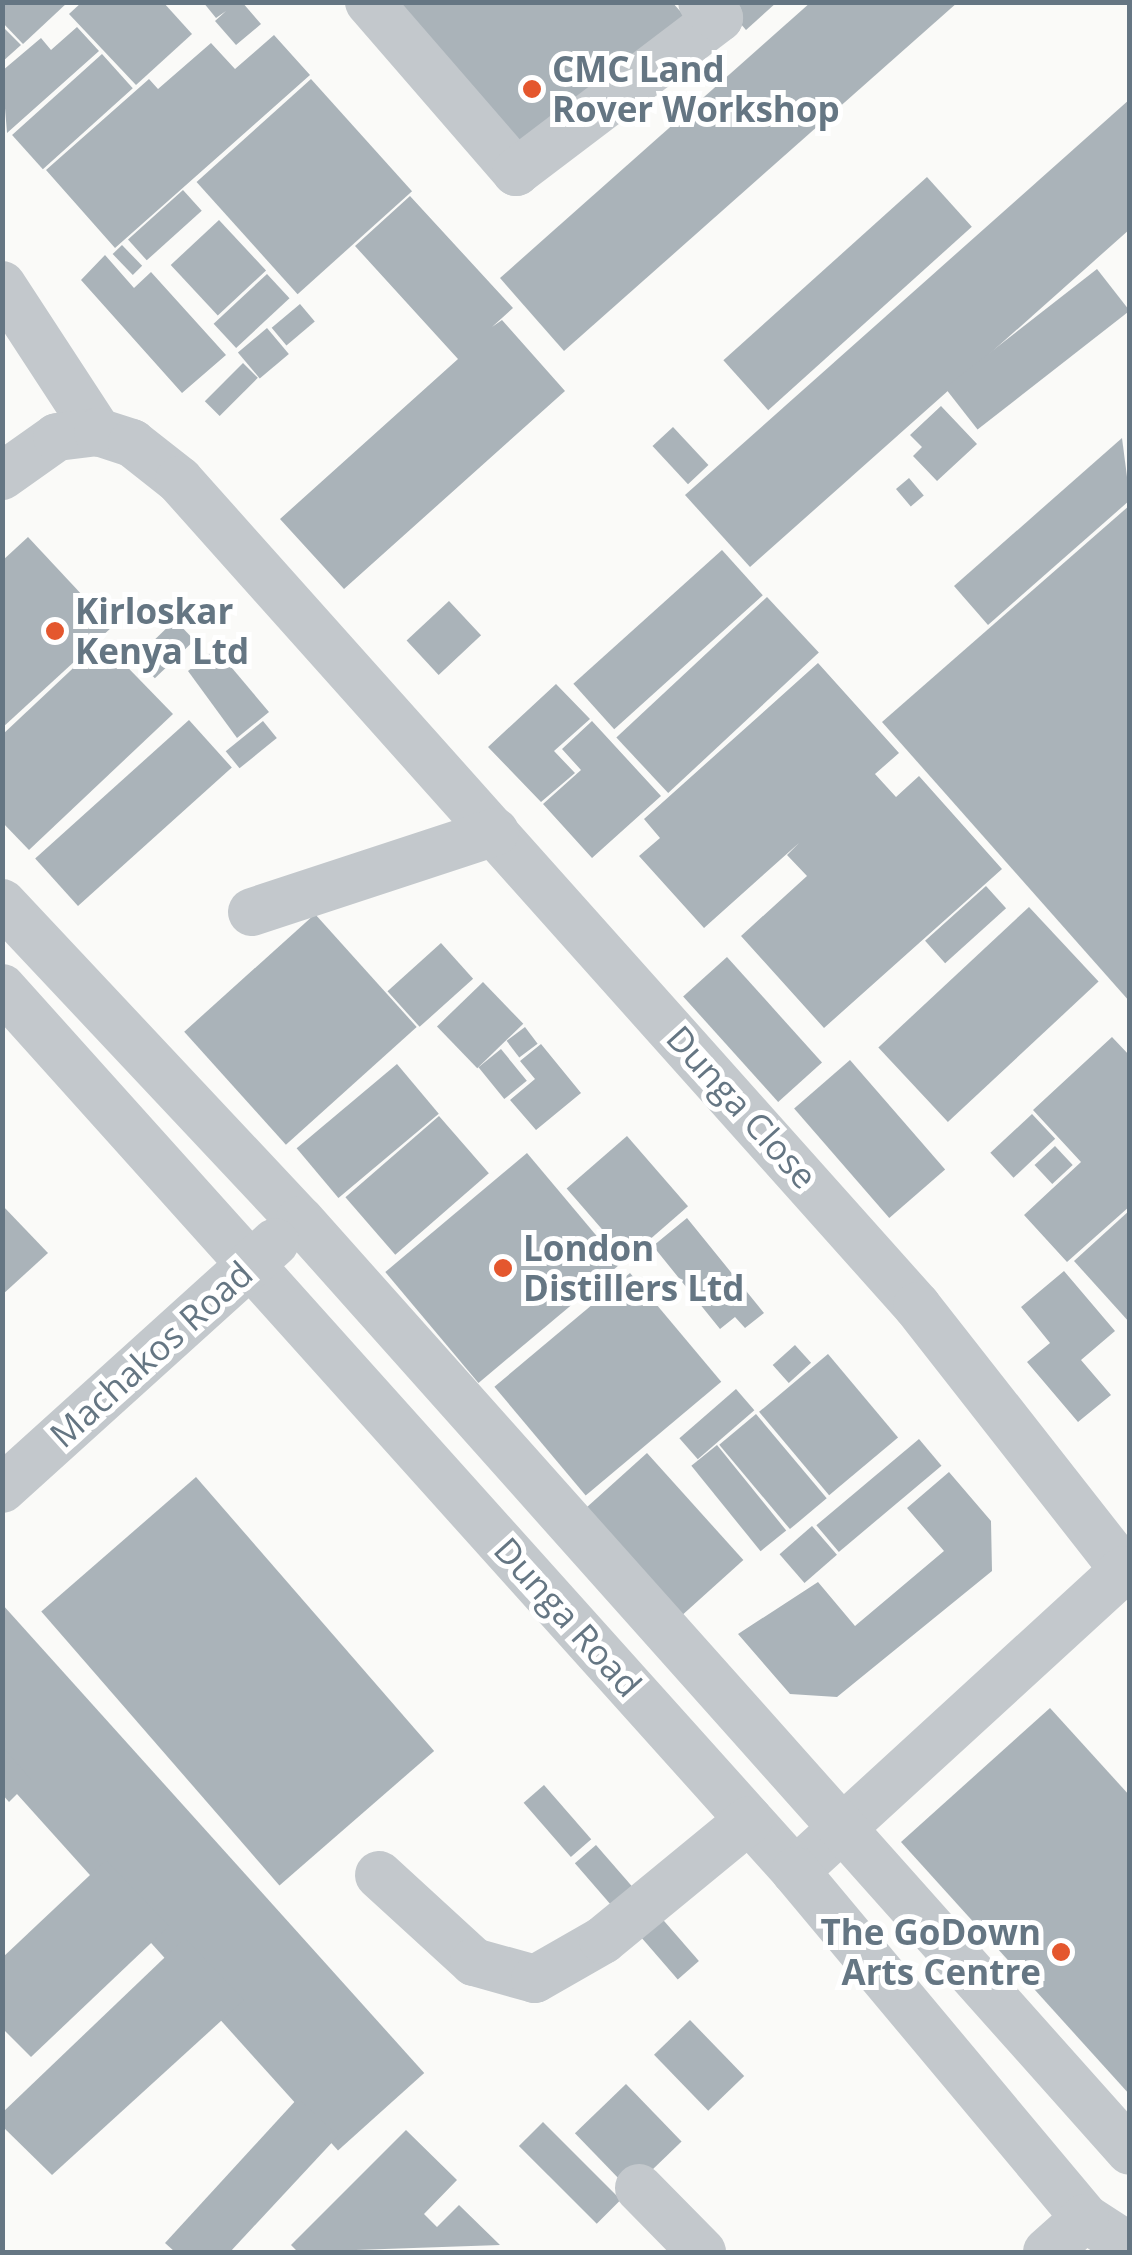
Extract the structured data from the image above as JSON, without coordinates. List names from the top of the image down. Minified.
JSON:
{"streets":{"street":["Dunga Close","Machakos Road","Dunga Road"]},"crossings":[["Dunga Close","Dunga Road"],["Machakos Road","Dunga Road"]],"places":["CMC Land Rover Workshop","Kirloskar Kenya Ltd","London Distillers Ltd","The GoDown Arts Centre"]}
